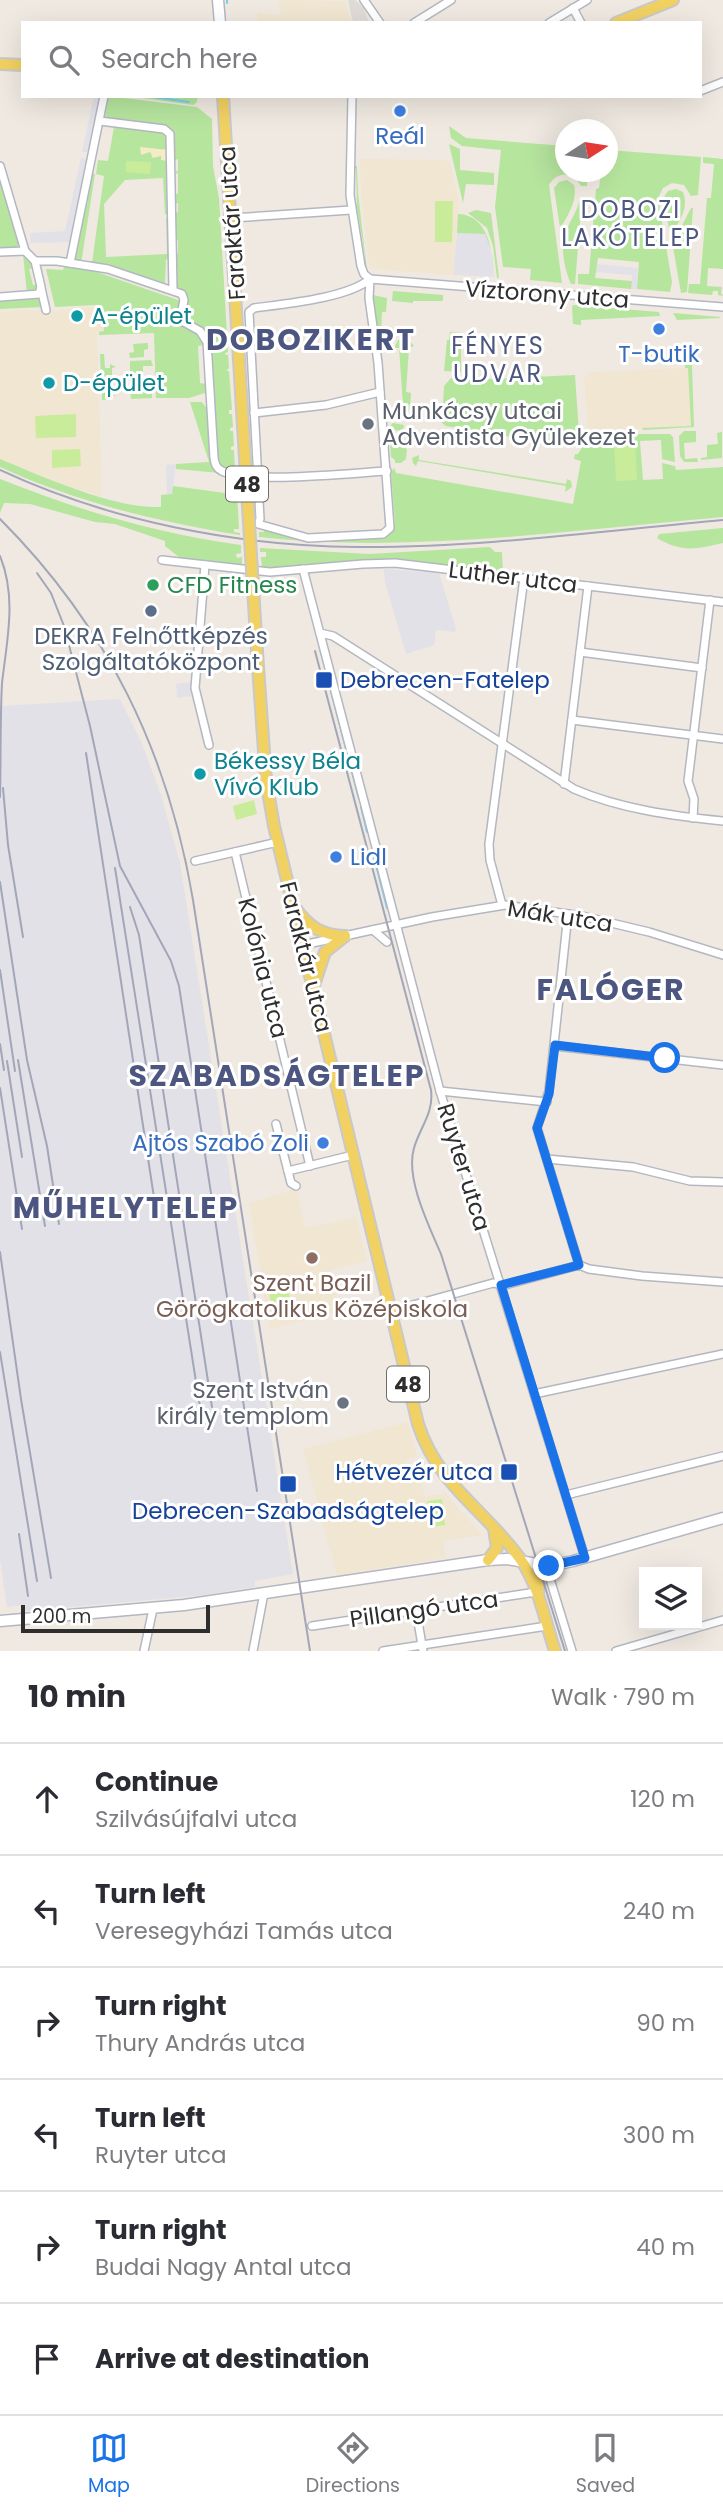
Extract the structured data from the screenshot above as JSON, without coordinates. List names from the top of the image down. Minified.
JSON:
{"streets":{"main road":["Faraktár utca","48"],"street":["Víztorony utca","Luther utca","Mák utca","Kolónia utca","Ruyter utca","Pillangó utca"]},"crossings":[["Faraktár utca","Víztorony utca"],["Faraktár utca","48"],["Faraktár utca","Mák utca"],["48","Pillangó utca"],["Luther utca","Ruyter utca"],["Mák utca","Ruyter utca"]],"districts":["DOBOZI LAKÓTELEP","DOBOZIKERT","FÉNYES UDVAR","FALÓGER","SZABADSÁGTELEP","MŰHELYTELEP"],"places":{"other":["Reál","A-épület","T-butik","D-épület","Munkácsy utcai Adventista Gyülekezet","CFD Fitness","DEKRA Felnőttképzés Szolgáltatóközpont","Békessy Béla Vívó Klub","Lidl","Ajtós Szabó Zoli","Szent Bazil Görögkatolikus Középiskola","Szent István király templom"],"transit":["Debrecen-Fatelep","Hétvezér utca","Debrecen-Szabadságtelep"]},"scale_bar":"200 m","north":"right","page":{"search":"Search here","scale":"200 m","heading":["10 min","Walk · 790 m"],"list":[["Continue","Szilvásújfalvi utca","120 m"],["Turn left","Veresegyházi Tamás utca","240 m"],["Turn right","Thury András utca","90 m"],["Turn left","Ruyter utca","300 m"],["Turn right","Budai Nagy Antal utca","40 m"],"Arrive at destination"],"nav":["Map","Directions","Saved"]}}
